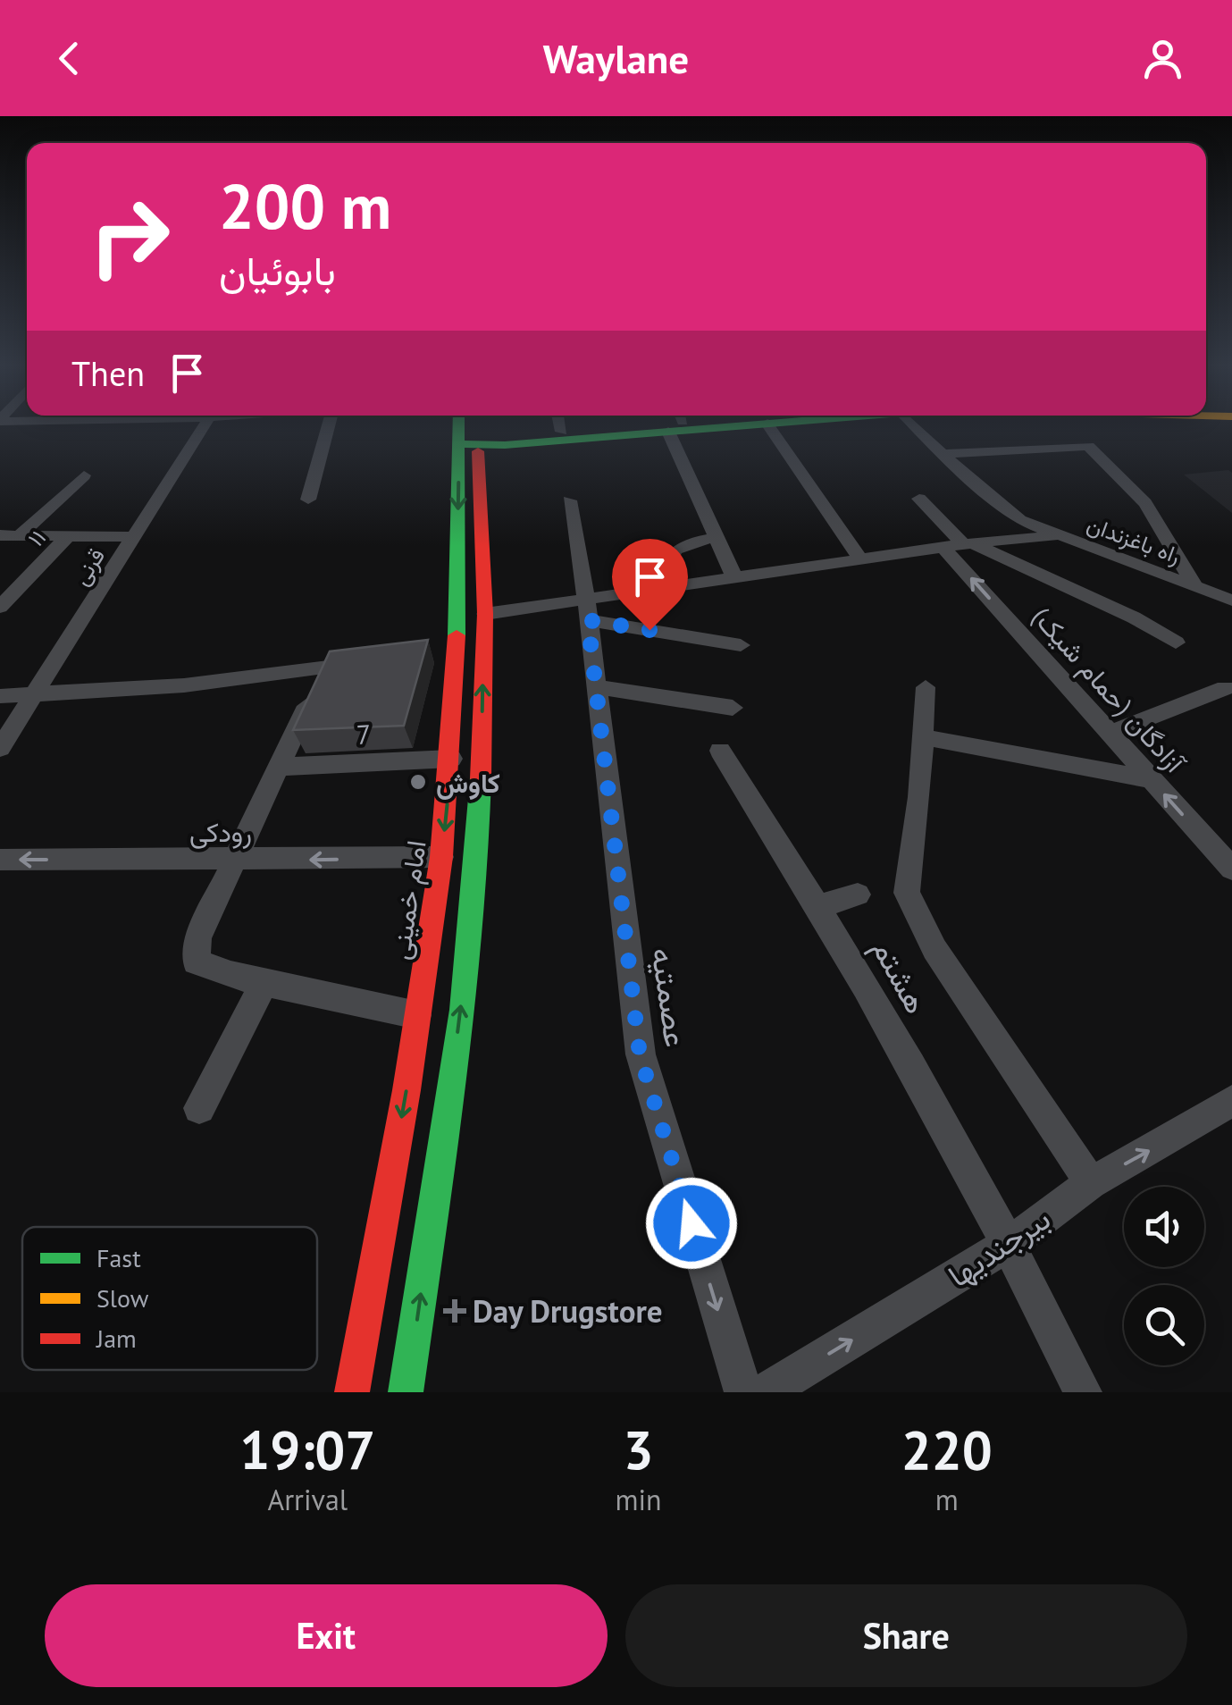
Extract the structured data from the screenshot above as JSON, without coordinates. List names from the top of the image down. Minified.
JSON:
{"streets":{"main road":["امام خمینی"],"street":["۱۱","راه باغزندان","قرنی","آزادگان (حمام شیک)","7","رودکی","هشتم","عصمتیه","بیرجندیها"]},"crossings":[["7","امام خمینی"],["رودکی","امام خمینی"],["هشتم","بیرجندیها"]],"one_way":["عصمتیه","بیرجندیها"],"places":{"other":["کاوش"],"health":["Day Drugstore"]},"legend":["Fast","Slow","Jam"],"page":{"header":"Waylane","turn":["200 m","بابوئیان"],"then":"Then","eta":["19:07","Arrival","3","min","220","m"],"buttons":["Exit","Share"]}}
